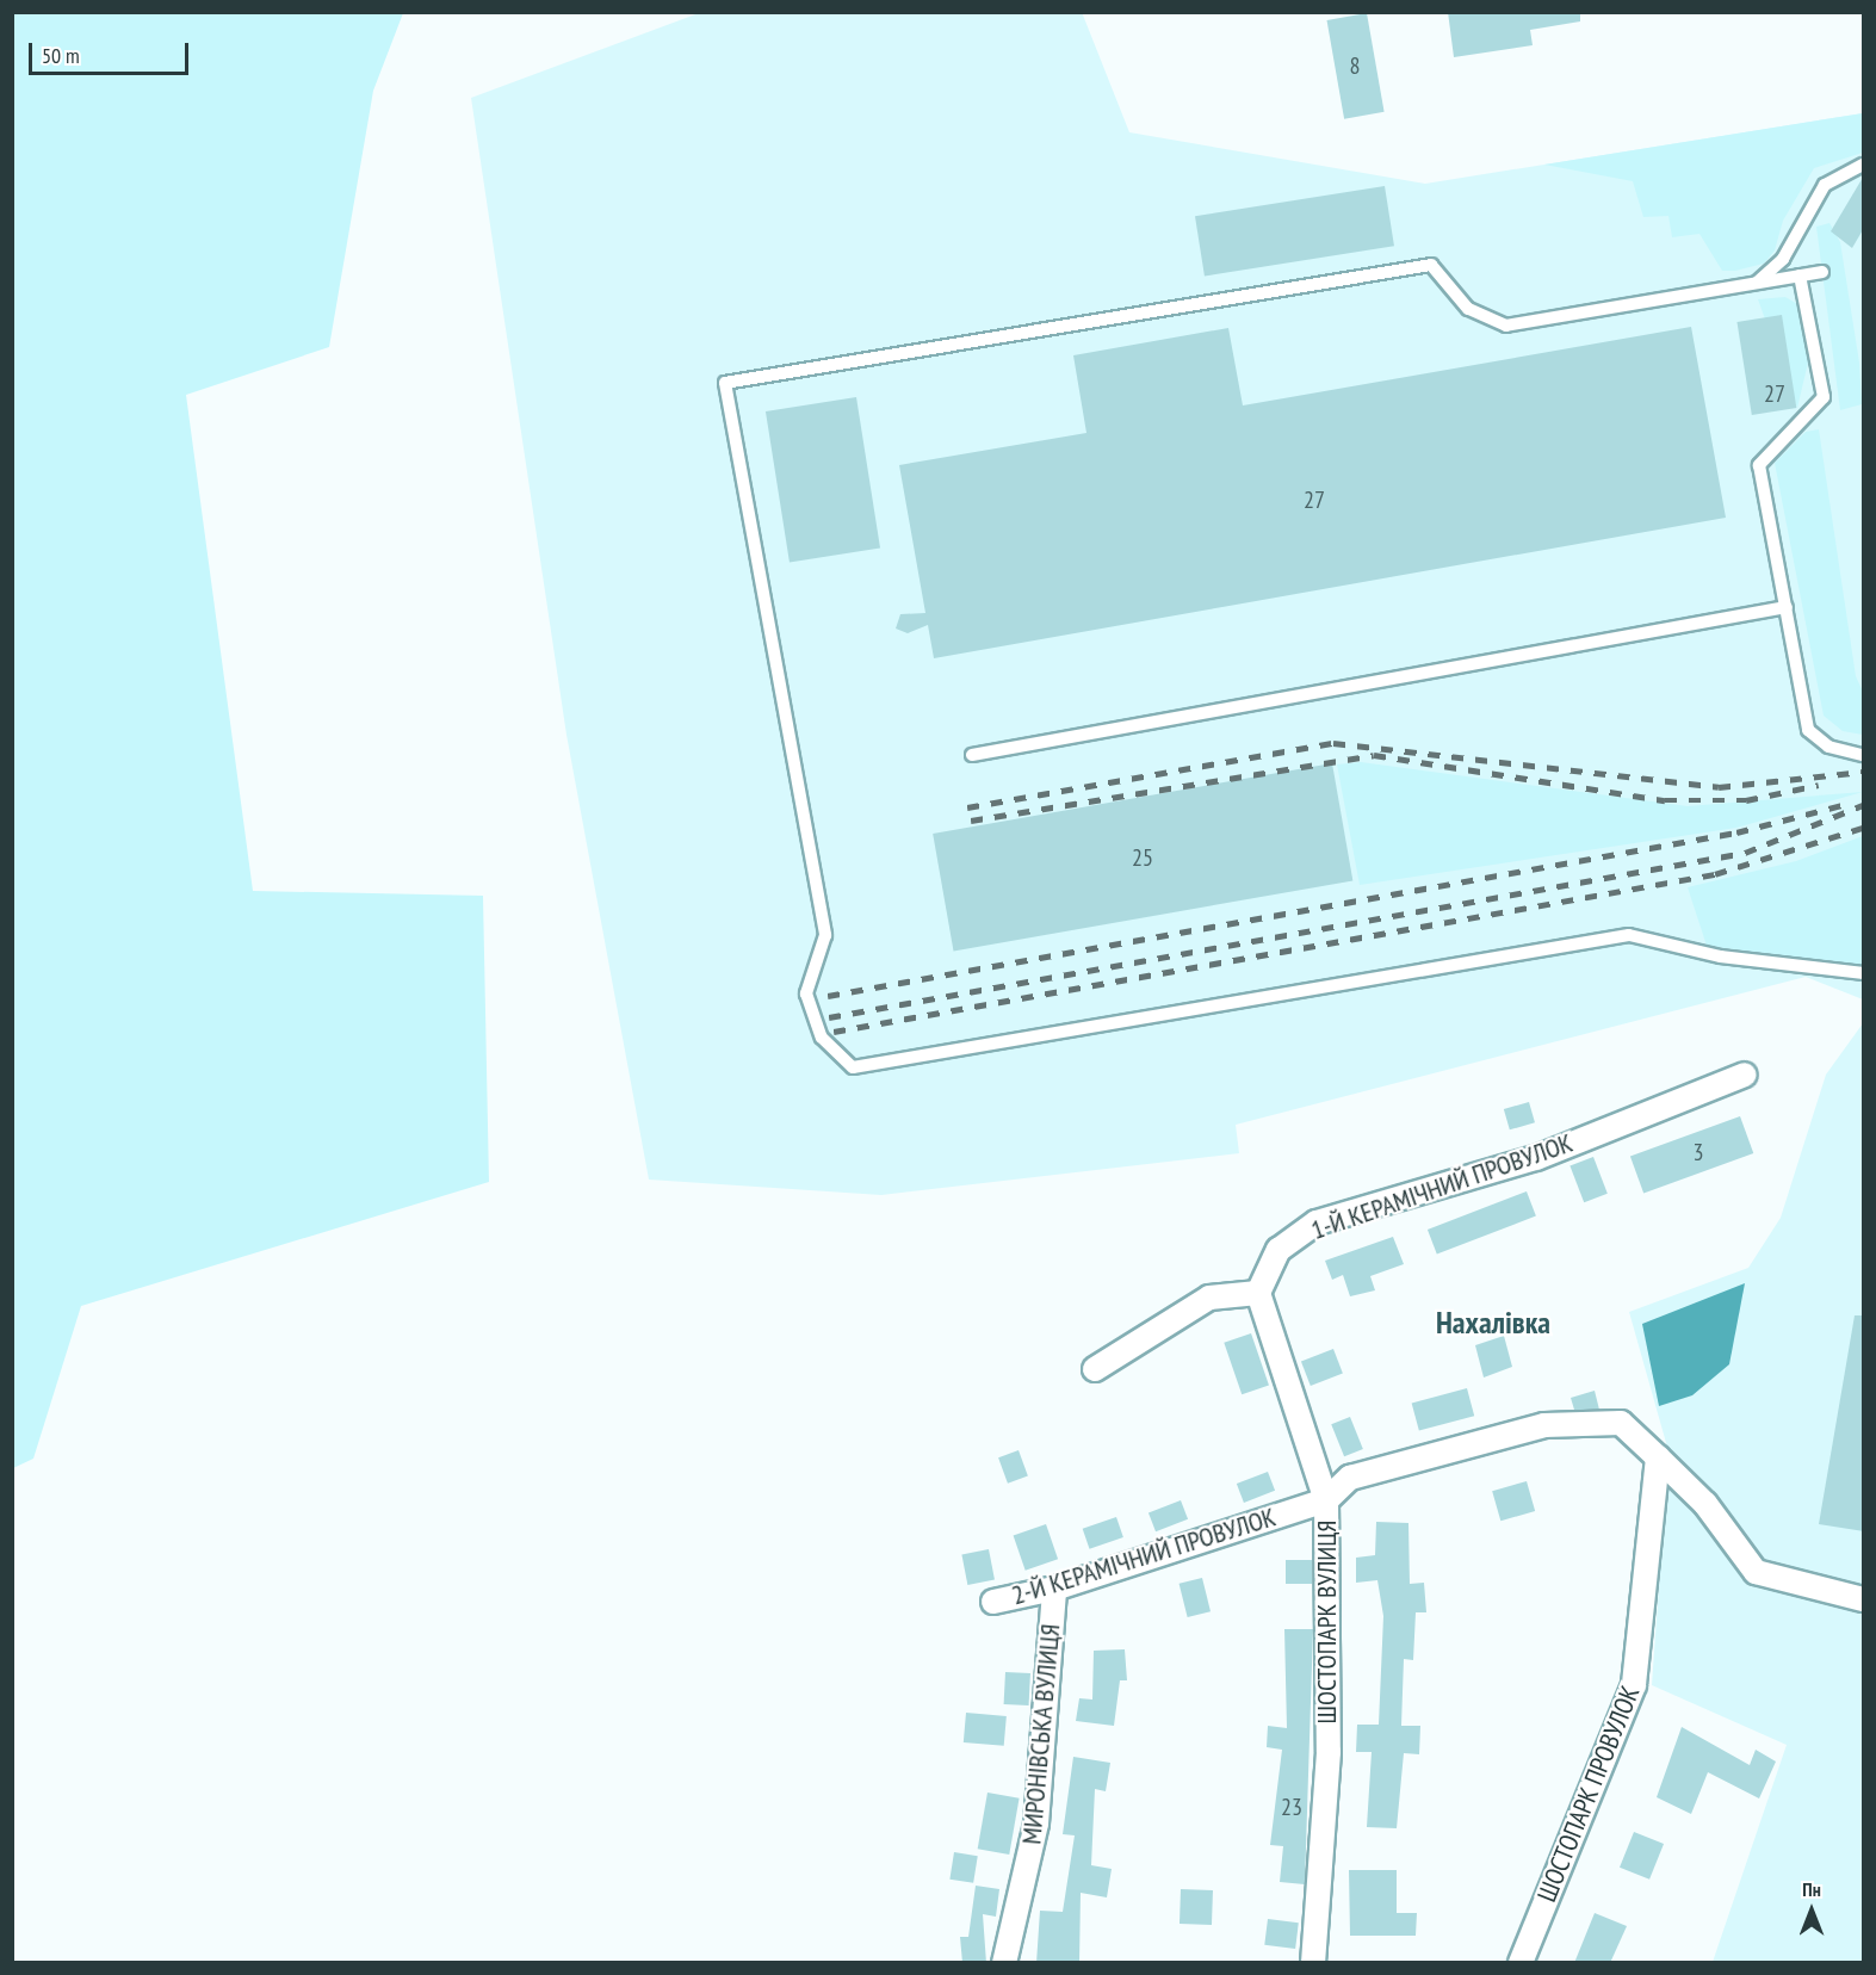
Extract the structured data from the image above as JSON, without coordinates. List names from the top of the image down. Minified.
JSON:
{"streets":{"street":["1-Й КЕРАМІЧНИЙ ПРОВУЛОК","2-Й КЕРАМІЧНИЙ ПРОВУЛОК","ШОСТОПАРК ВУЛИЦЯ","МИРОНІВСЬКА ВУЛИЦЯ","ШОСТОПАРК ПРОВУЛОК"]},"crossings":[["1-Й КЕРАМІЧНИЙ ПРОВУЛОК","ШОСТОПАРК ВУЛИЦЯ"],["2-Й КЕРАМІЧНИЙ ПРОВУЛОК","ШОСТОПАРК ВУЛИЦЯ"],["2-Й КЕРАМІЧНИЙ ПРОВУЛОК","МИРОНІВСЬКА ВУЛИЦЯ"],["2-Й КЕРАМІЧНИЙ ПРОВУЛОК","ШОСТОПАРК ПРОВУЛОК"]],"districts":["Нахалівка"],"house_numbers":["8","27","27","25","3","23"],"scale_bar":"50 m","north":"top"}
